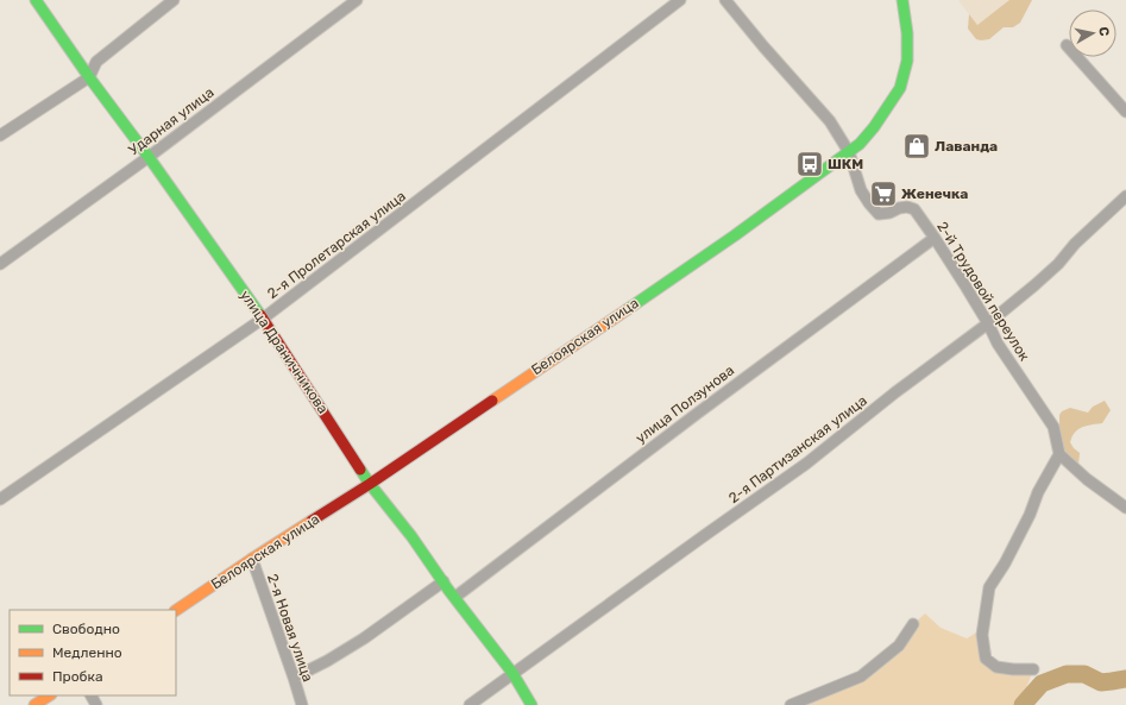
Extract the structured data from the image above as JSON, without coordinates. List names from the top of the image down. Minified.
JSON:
{"streets":{"street":["Ударная улица","2-я Пролетарская улица","2-й Трудовой переулок","Белоярская улица","улица Драничникова","улица Ползунова","2-я Партизанская улица","2-я Новая улица"]},"crossings":[["Ударная улица","улица Драничникова"],["2-я Пролетарская улица","улица Драничникова"],["2-й Трудовой переулок","Белоярская улица"],["2-й Трудовой переулок","улица Ползунова"],["2-й Трудовой переулок","2-я Партизанская улица"],["Белоярская улица","улица Драничникова"],["Белоярская улица","2-я Новая улица"],["улица Драничникова","улица Ползунова"],["улица Драничникова","2-я Партизанская улица"]],"places":{"shop":["Лаванда"],"bus stop":["ШКМ"],"supermarket":["Женечка"]},"legend":["Свободно","Медленно","Пробка"],"north":"right"}
